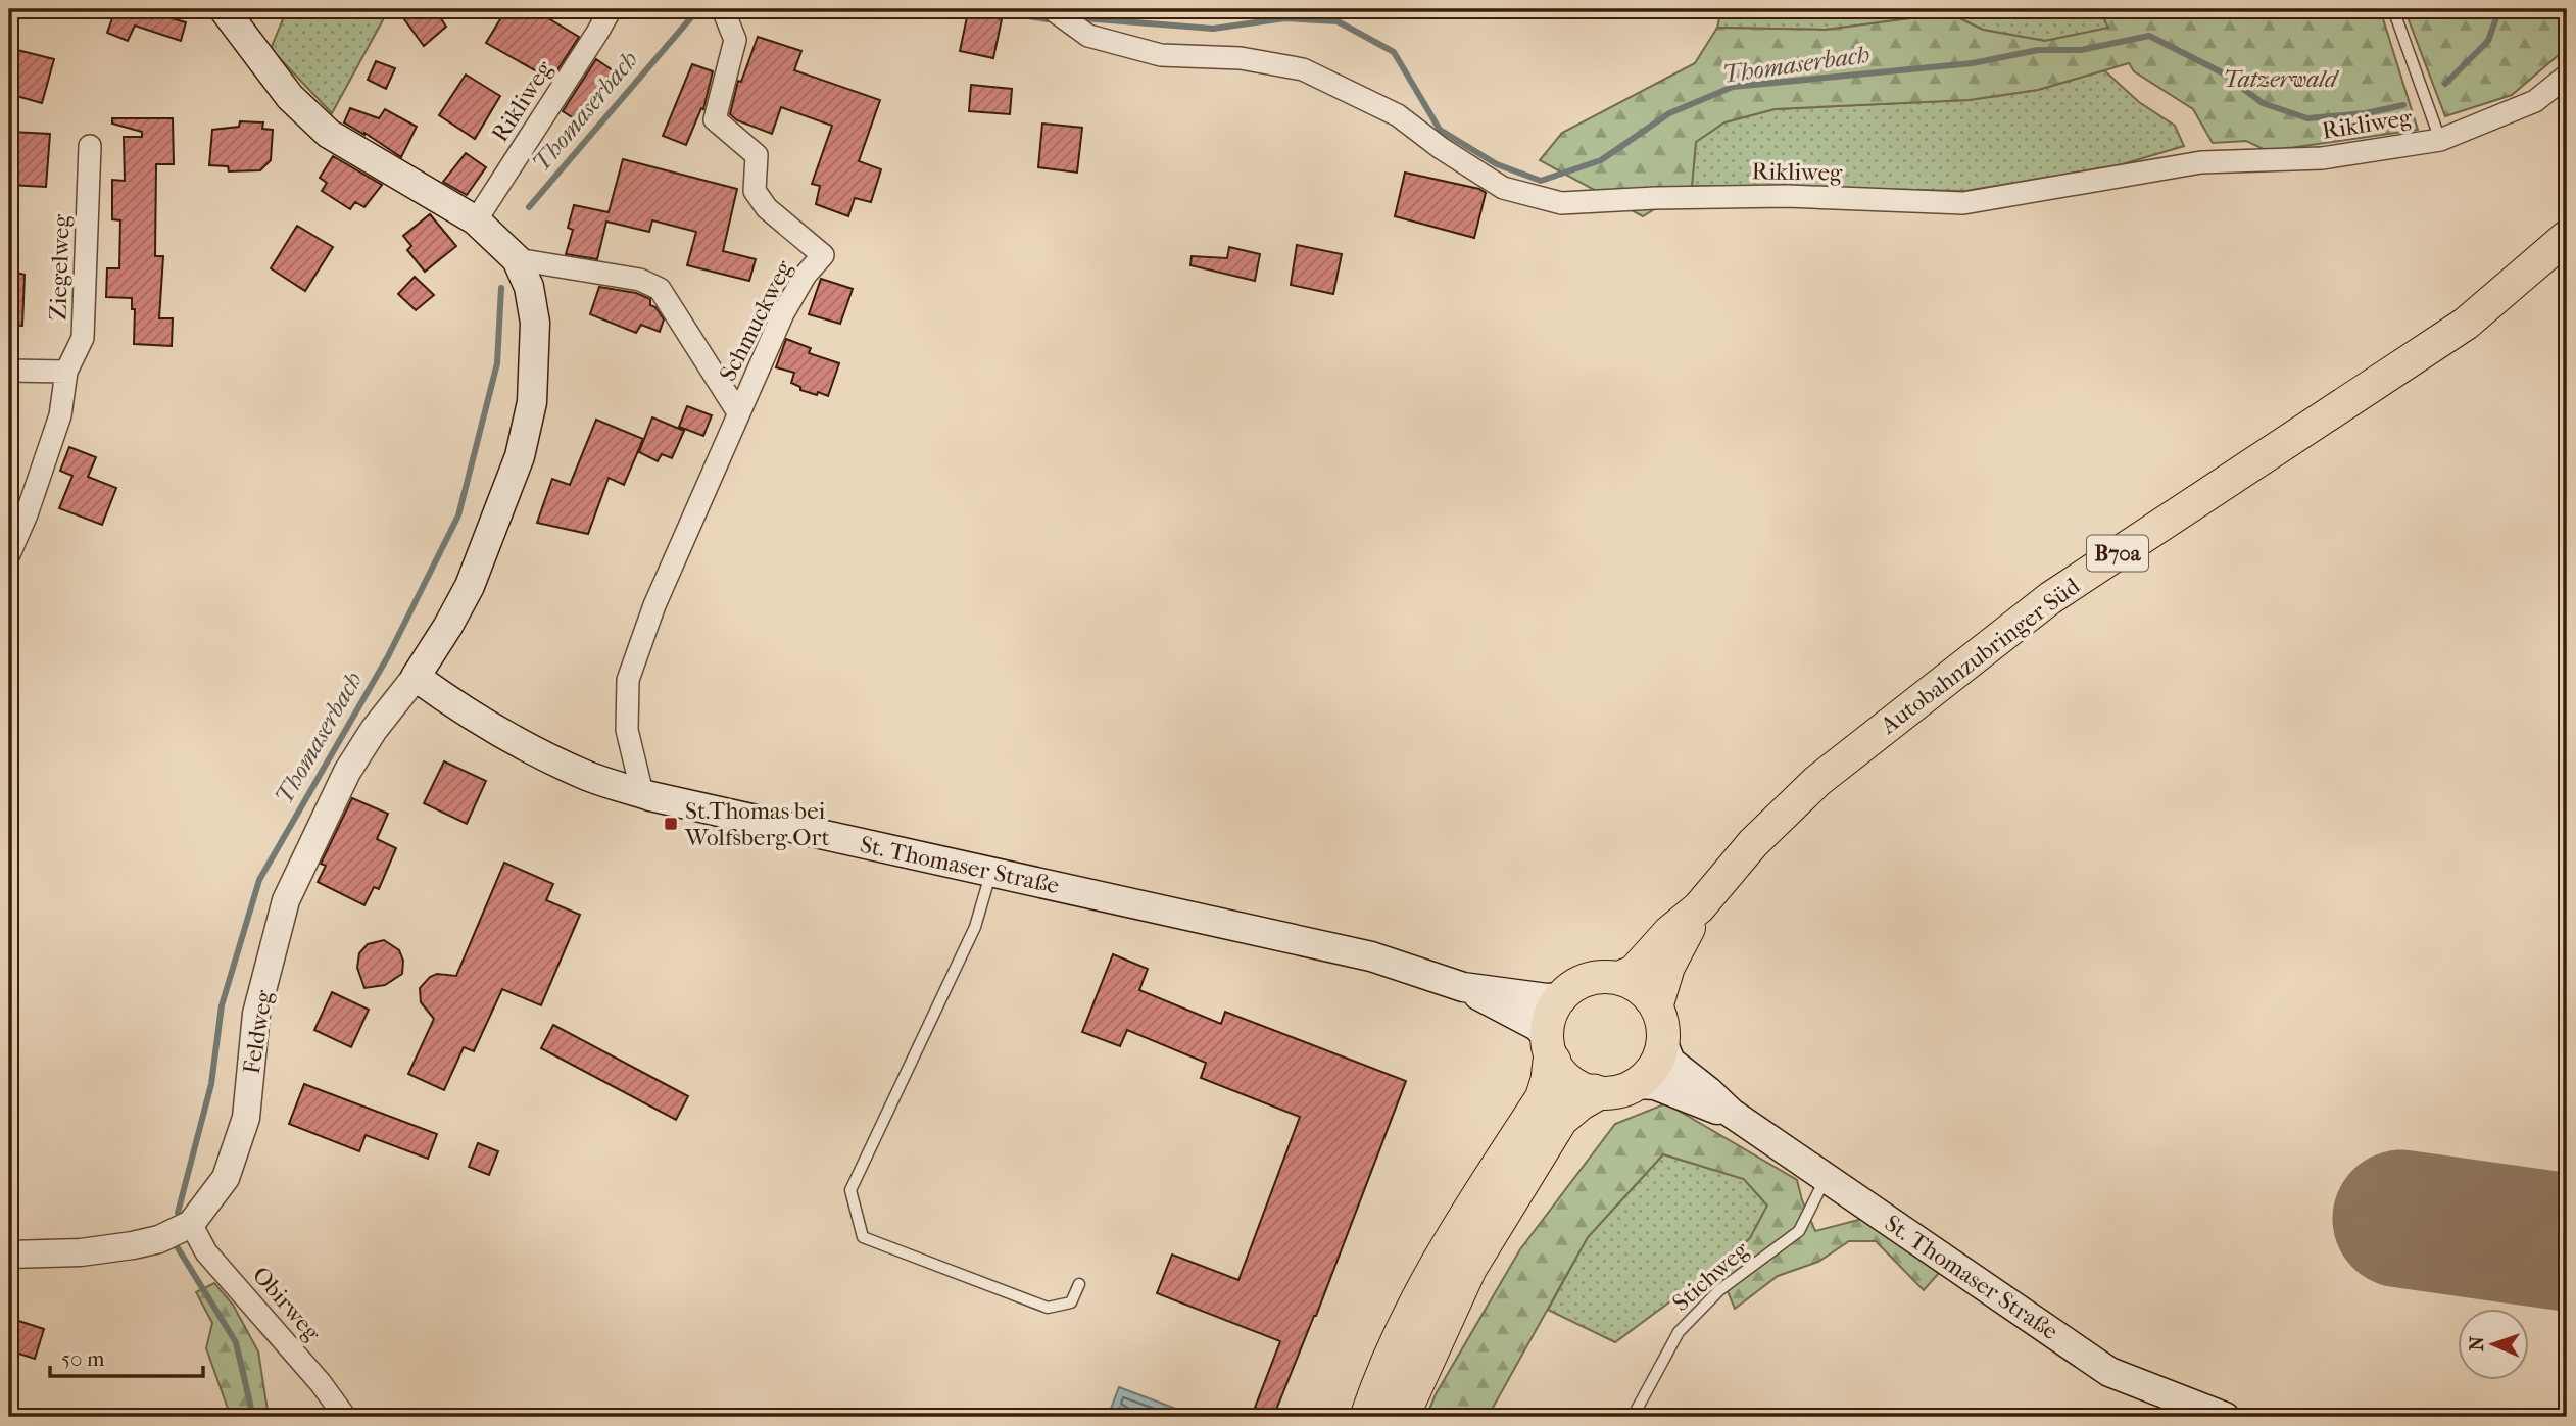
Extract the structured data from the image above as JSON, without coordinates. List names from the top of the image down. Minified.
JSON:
{"streets":{"main road":["B70a","Autobahnzubringer Süd","St. Thomaser Straße"],"street":["Rikliweg","Ziegelweg","Schmuckweg","Feldweg","Obirweg"],"lane":["Stichweg"]},"crossings":[["Schmuckweg","St. Thomaser Straße"],["Autobahnzubringer Süd","St. Thomaser Straße"],["St. Thomaser Straße","Feldweg"],["St. Thomaser Straße","Stichweg"],["Feldweg","Obirweg"]],"water":["Thomaserbach"],"parks":["Tatzerwald"],"places":{"transit":["St.Thomas bei Wolfsberg Ort"]},"scale_bar":"50 m","north":"left"}
